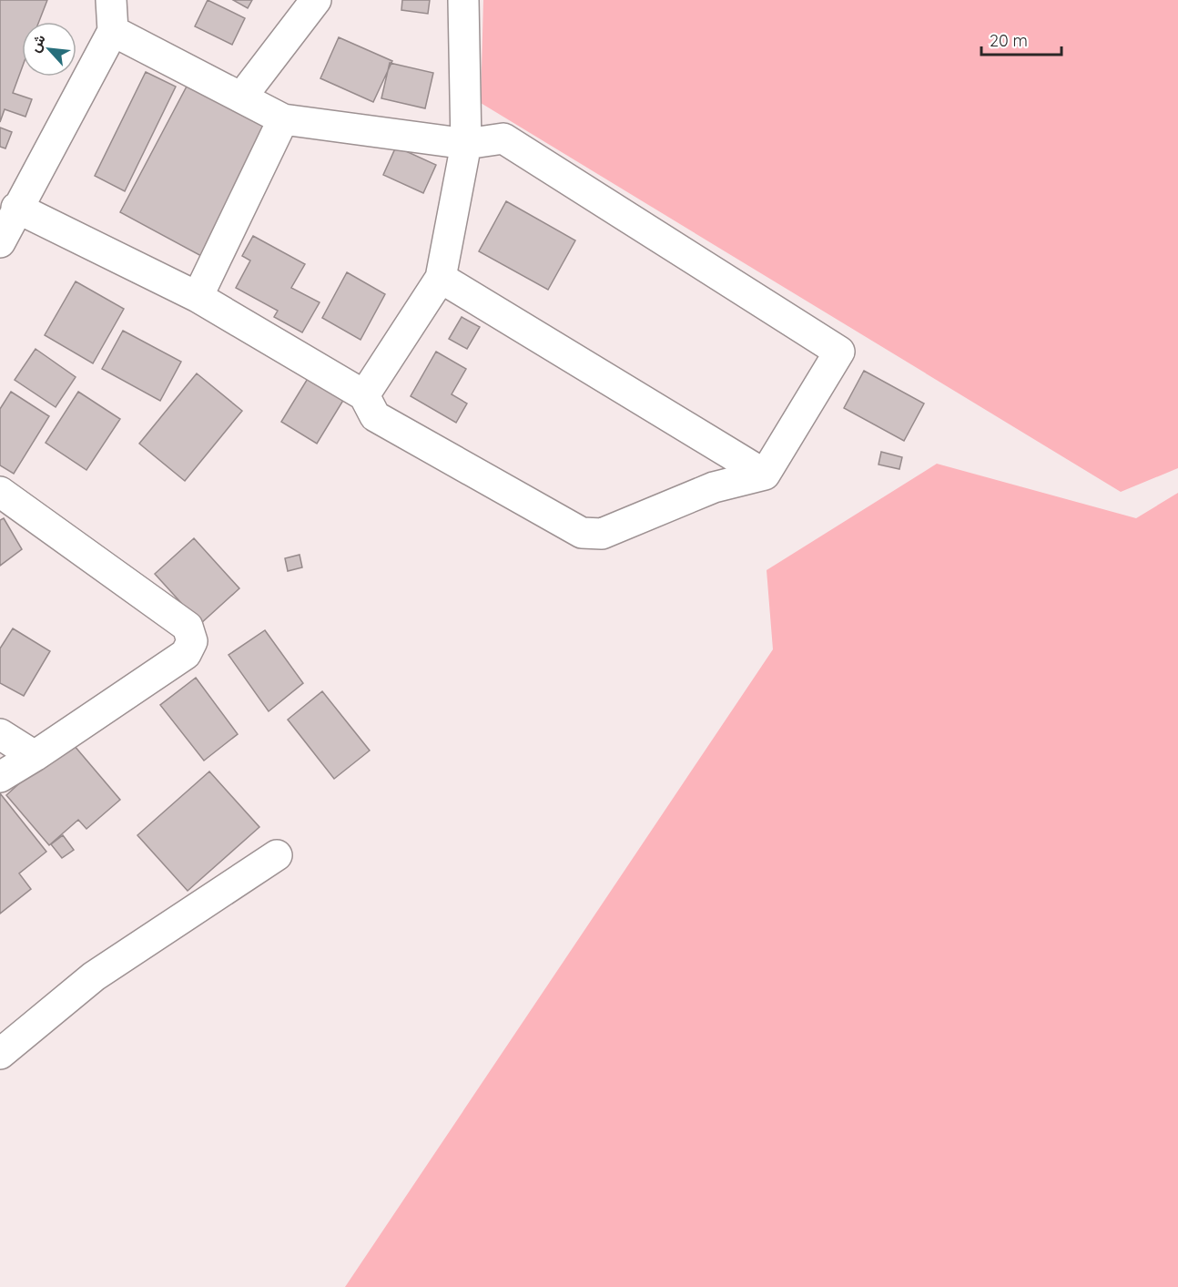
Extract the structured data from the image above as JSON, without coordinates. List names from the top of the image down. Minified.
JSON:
{"scale_bar":"20 m","north":"top left"}
